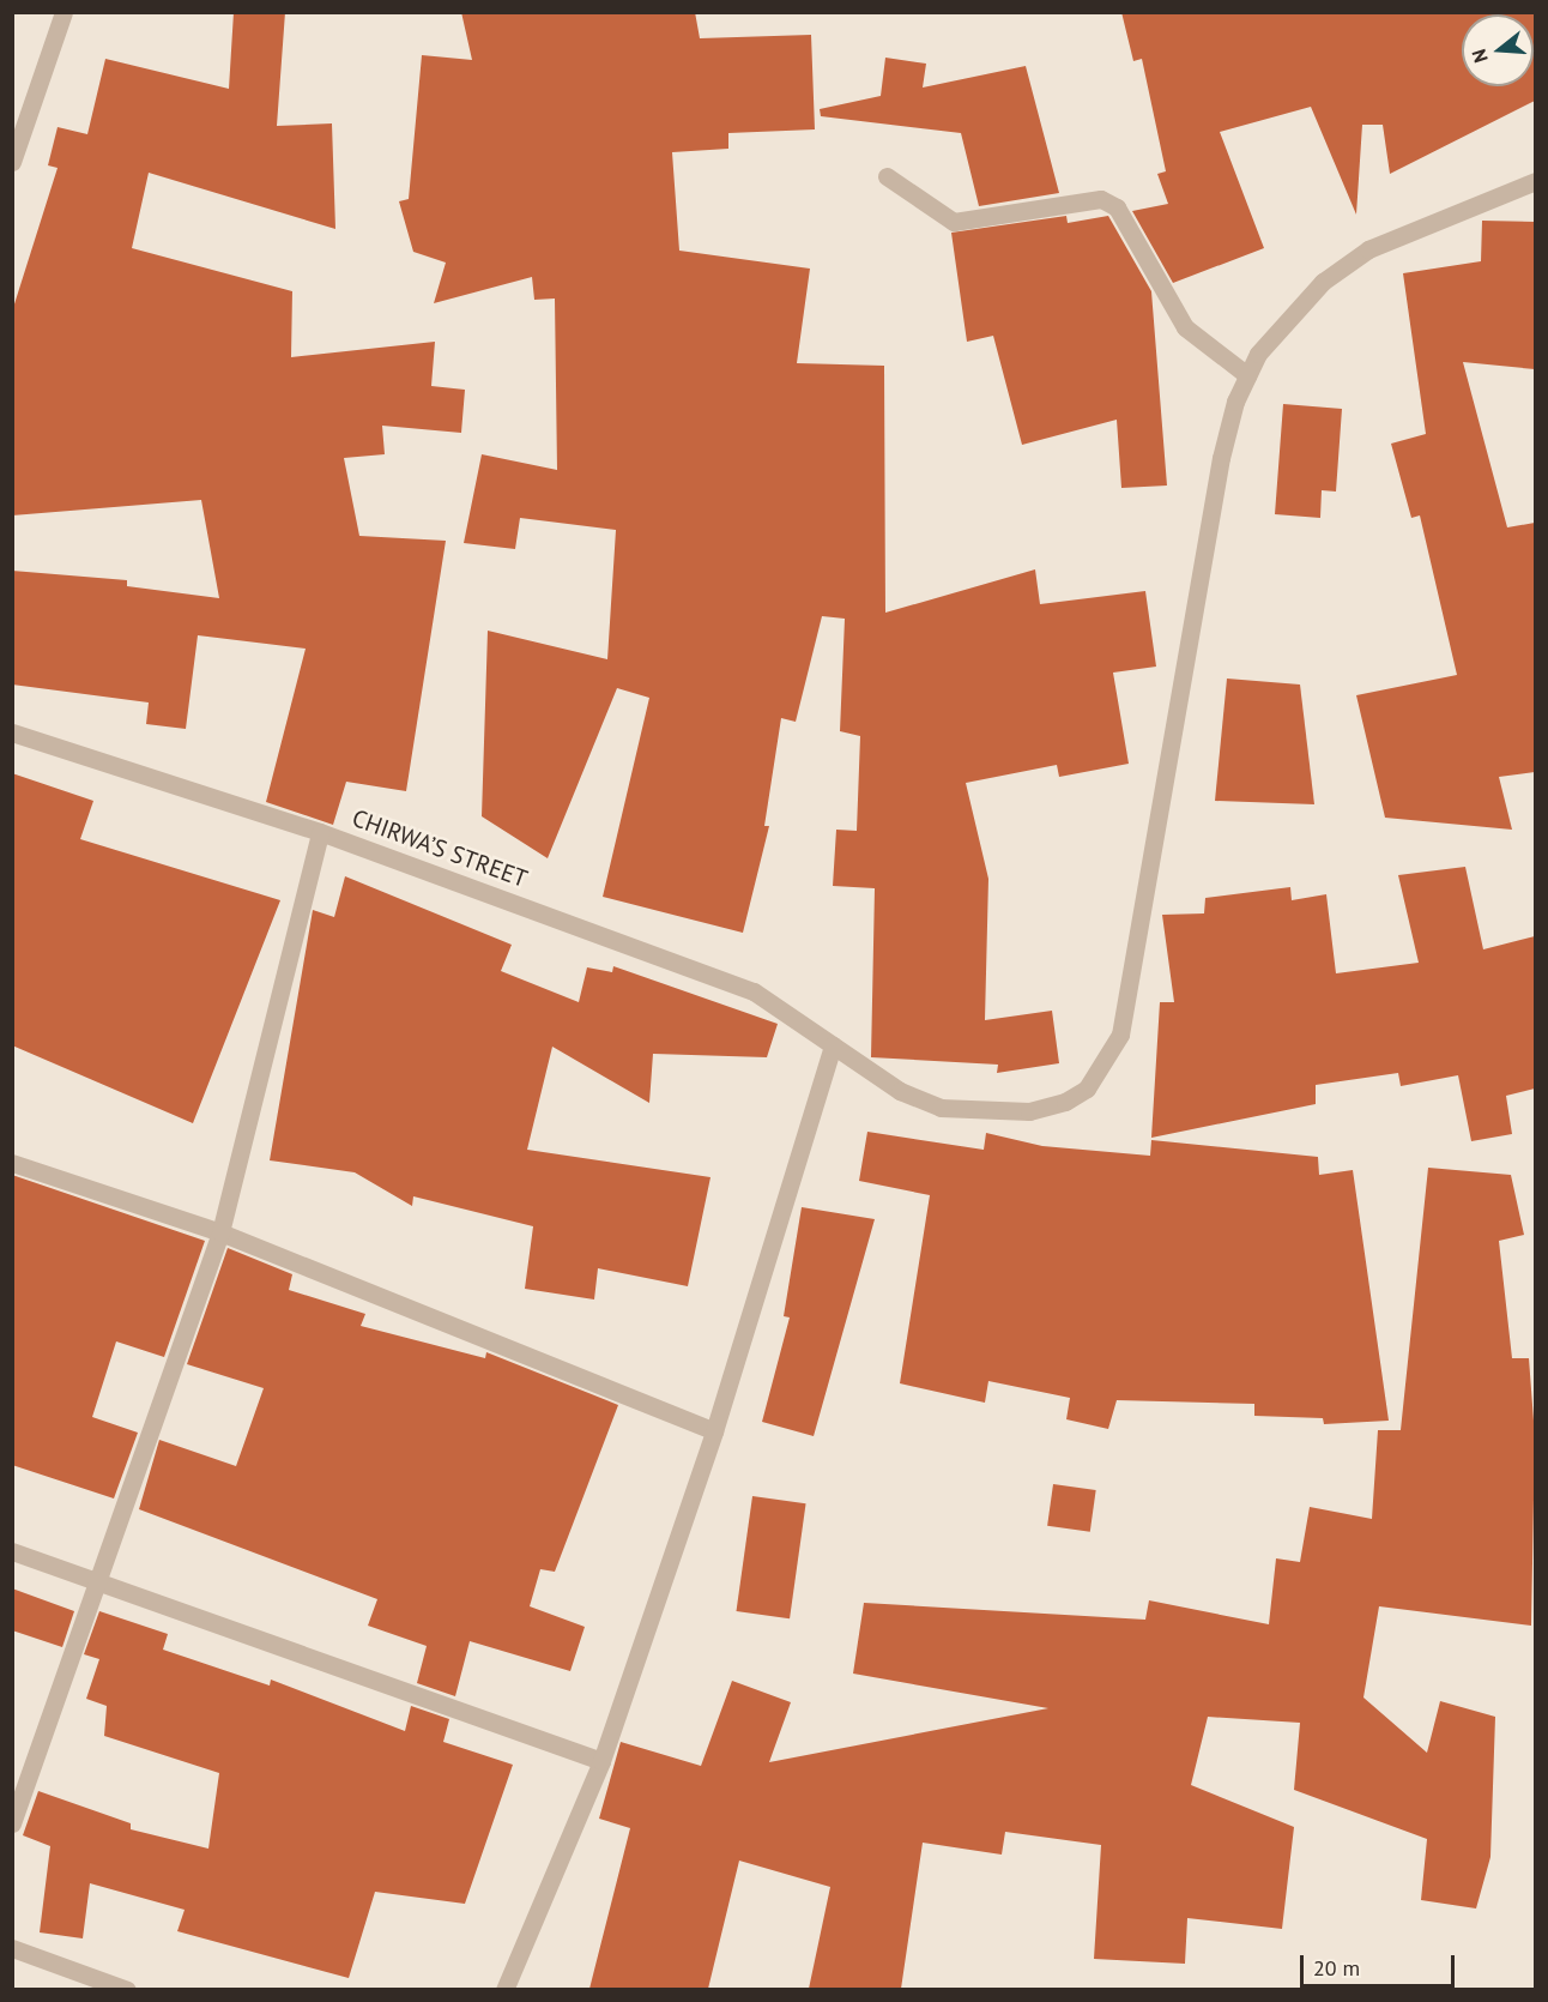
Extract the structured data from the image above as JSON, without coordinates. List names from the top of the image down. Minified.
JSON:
{"streets":{"street":["CHIRWA’S STREET"]},"scale_bar":"20 m","north":"left"}
